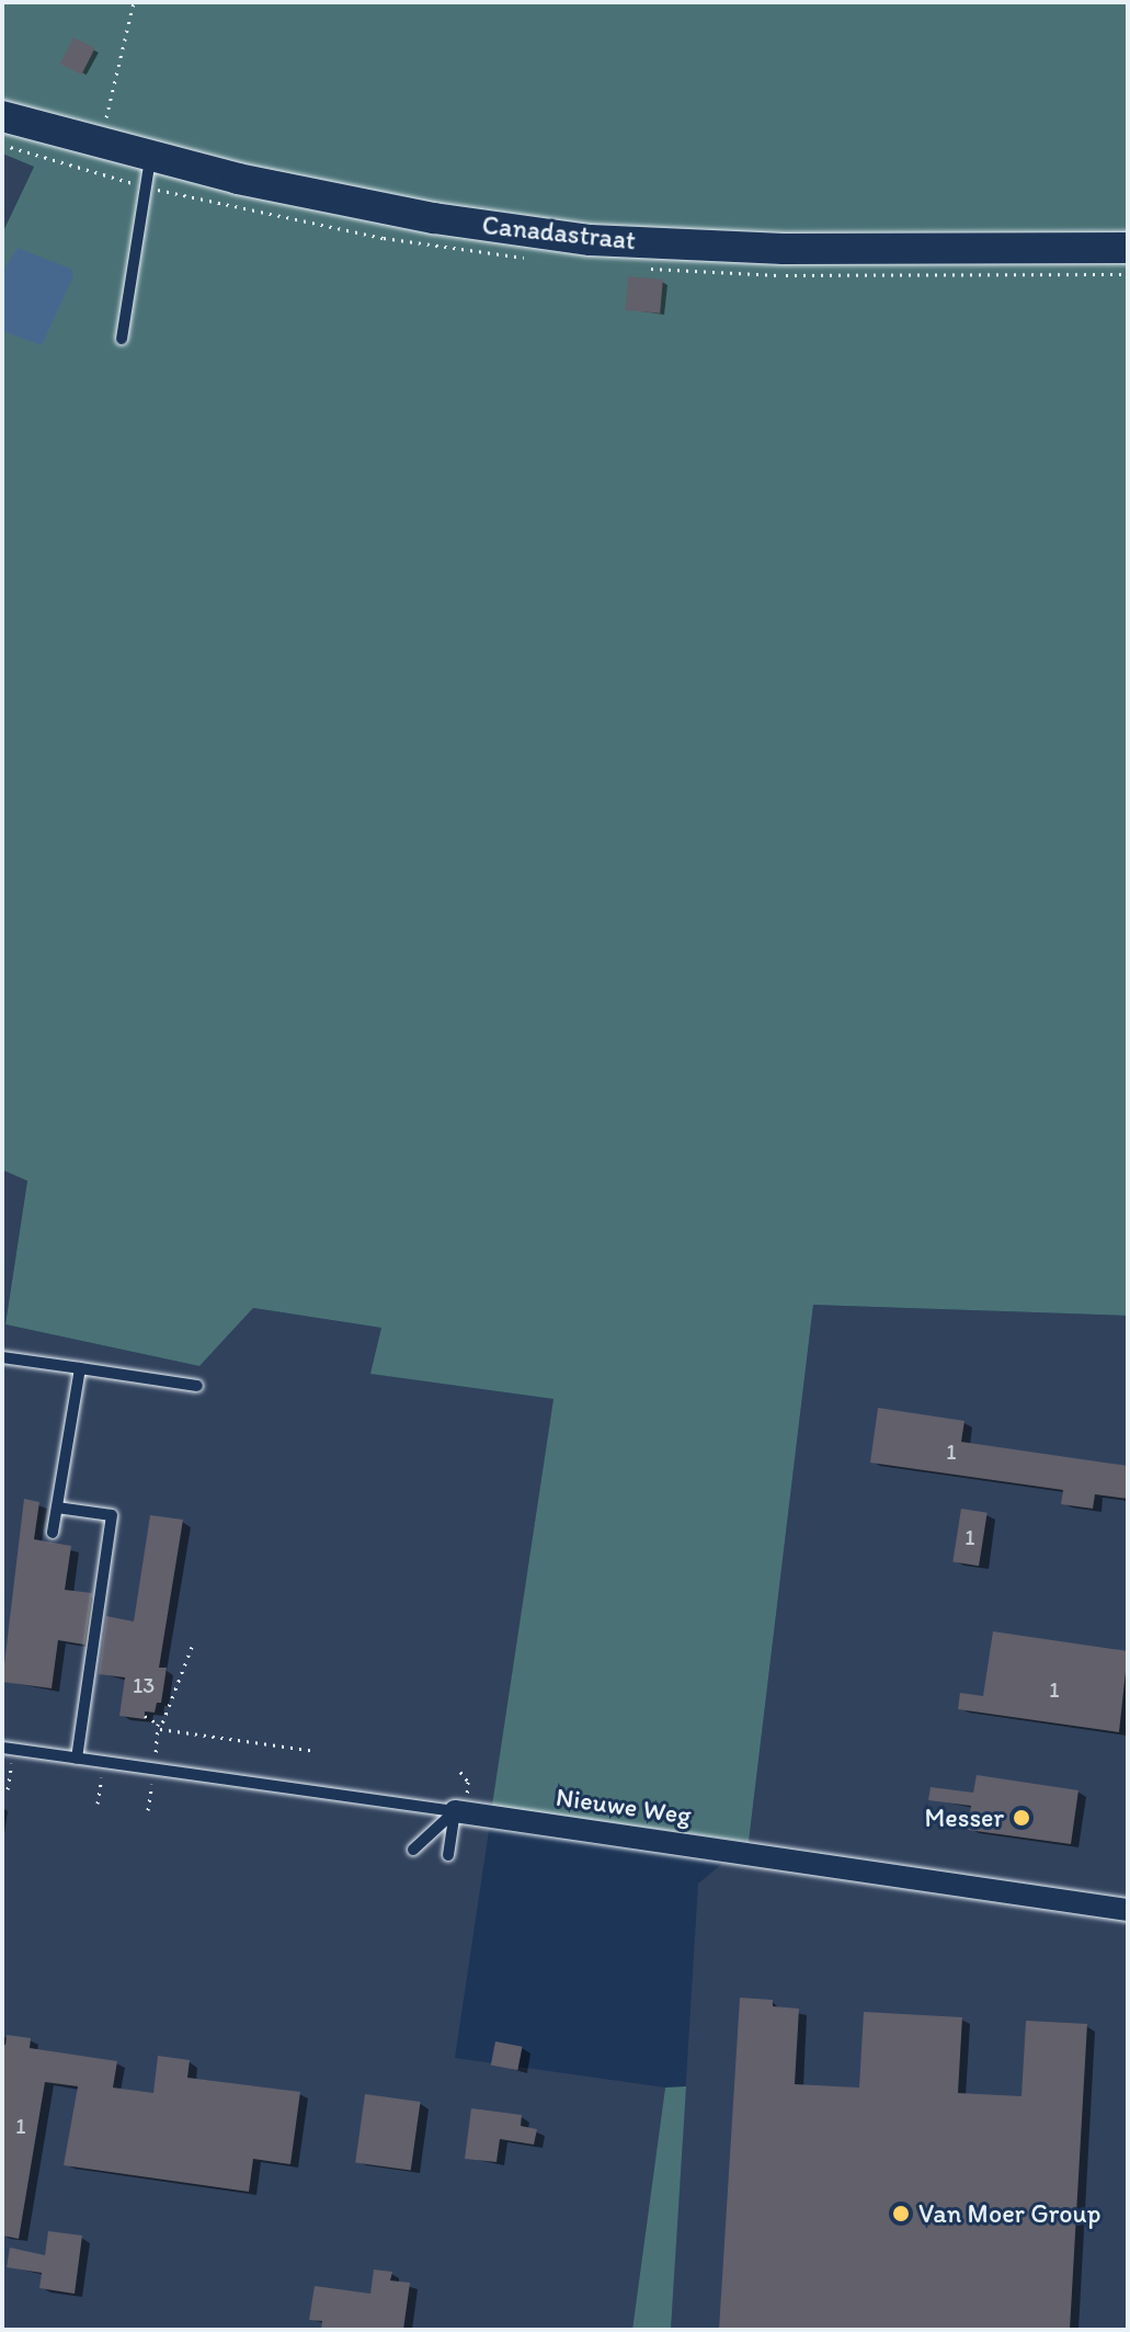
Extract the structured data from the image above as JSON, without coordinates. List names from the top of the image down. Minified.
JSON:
{"streets":{"street":["Canadastraat","Nieuwe Weg"]},"places":["Messer","Van Moer Group"],"house_numbers":["1","1","13","1","1"]}
